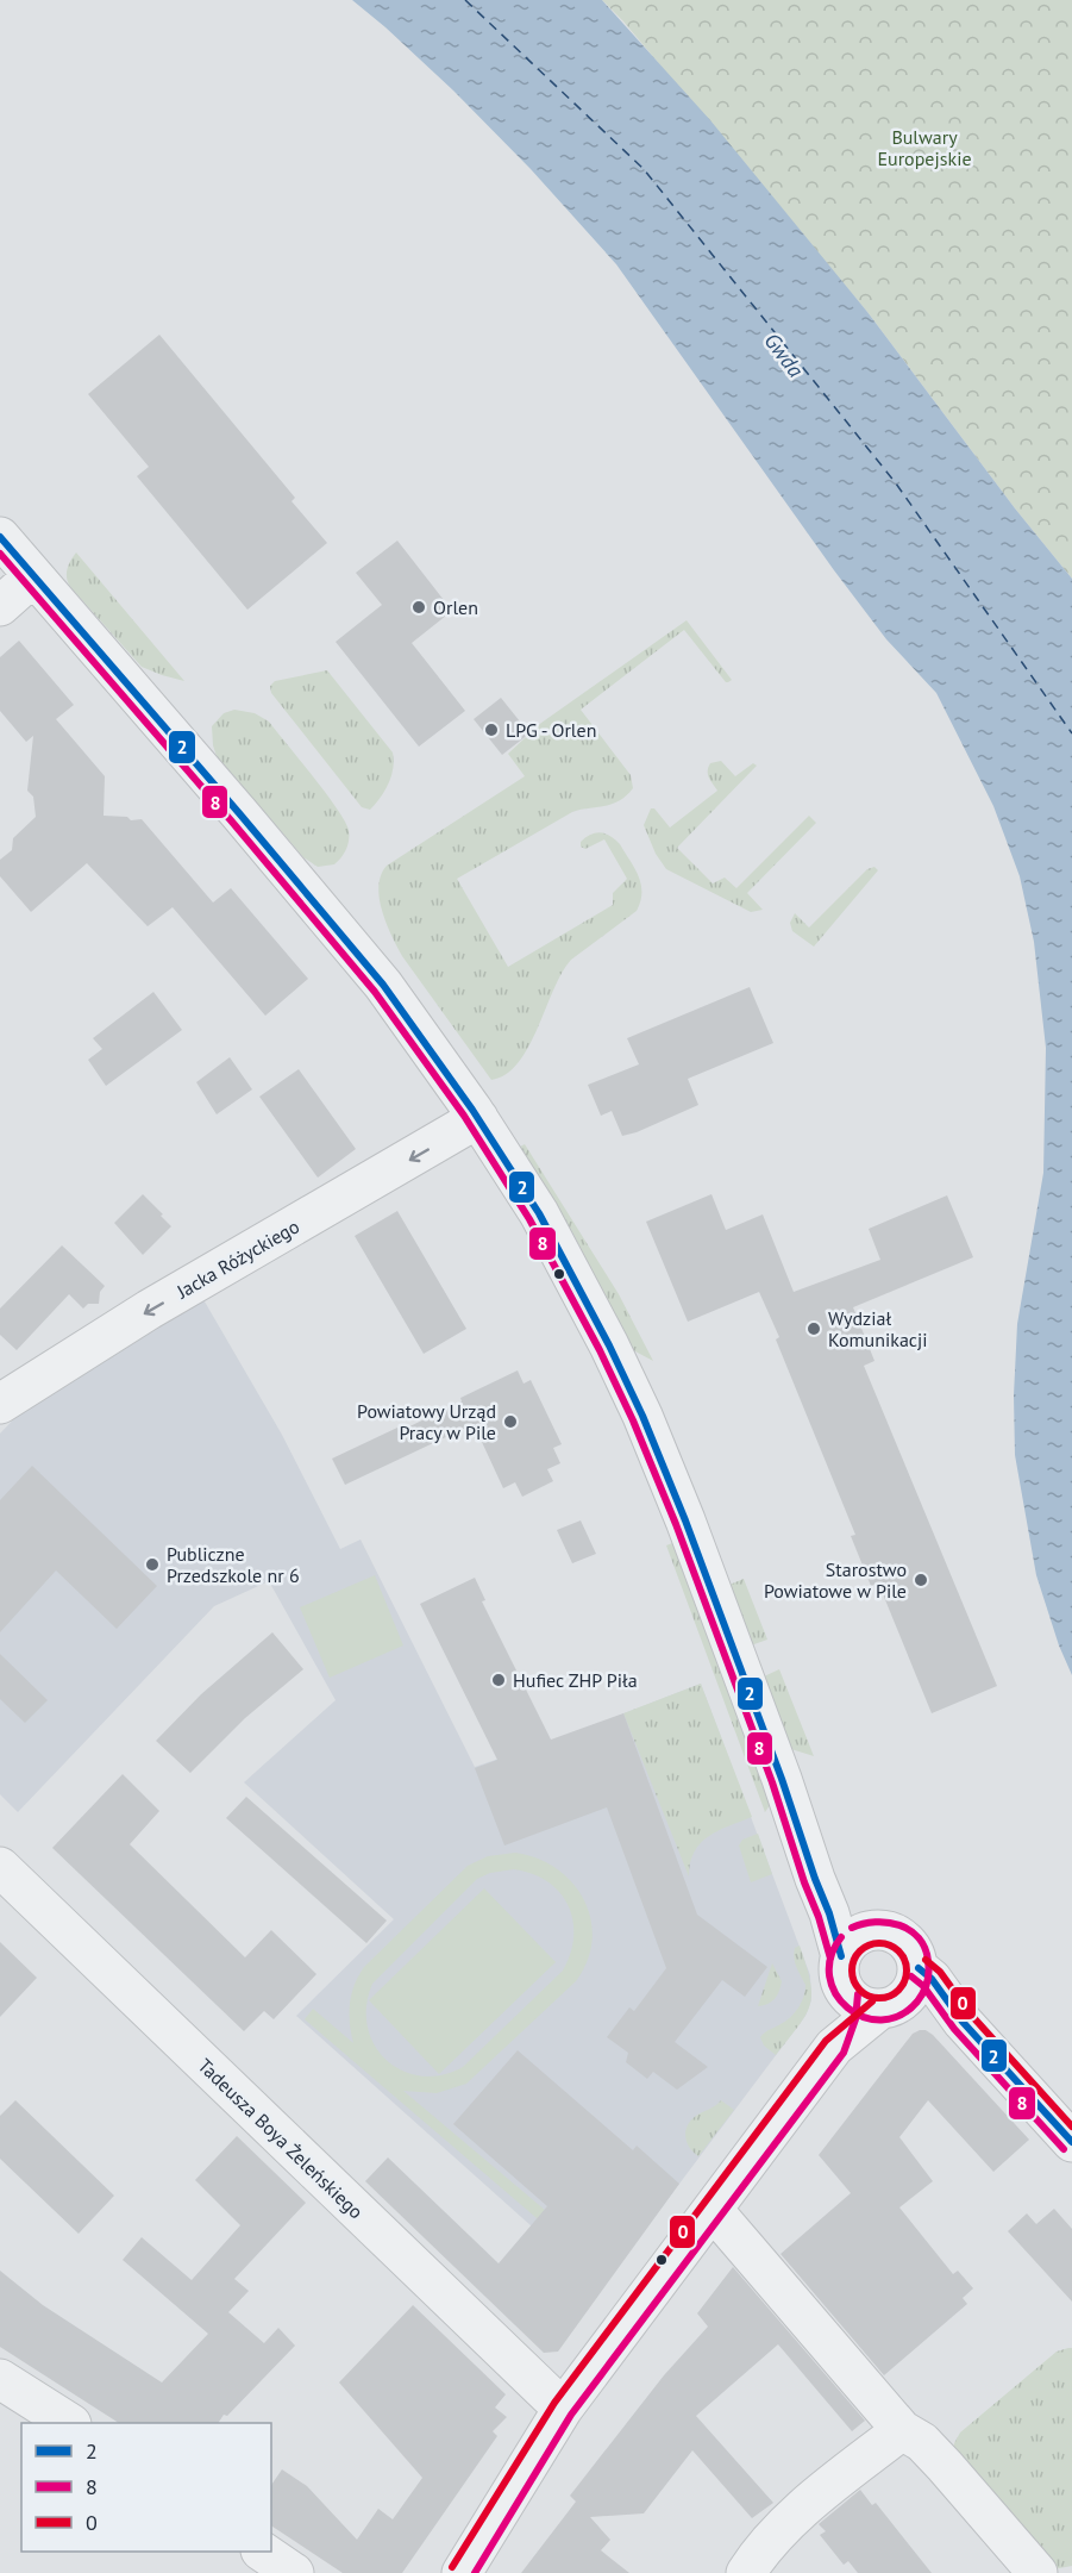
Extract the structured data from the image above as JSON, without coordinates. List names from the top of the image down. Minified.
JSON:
{"streets":{"street":["Jacka Różyckiego","Tadeusza Boya Żeleńskiego"]},"one_way":["Jacka Różyckiego"],"water":["Gwda"],"parks":["Bulwary Europejskie"],"places":["Orlen","LPG - Orlen","Wydział Komunikacji","Powiatowy Urząd Pracy w Pile","Publiczne Przedszkole nr 6","Starostwo Powiatowe w Pile","Hufiec ZHP Piła"],"lines":["transit line 2","transit line 8","transit line 0"],"legend":["2","8","0"]}
